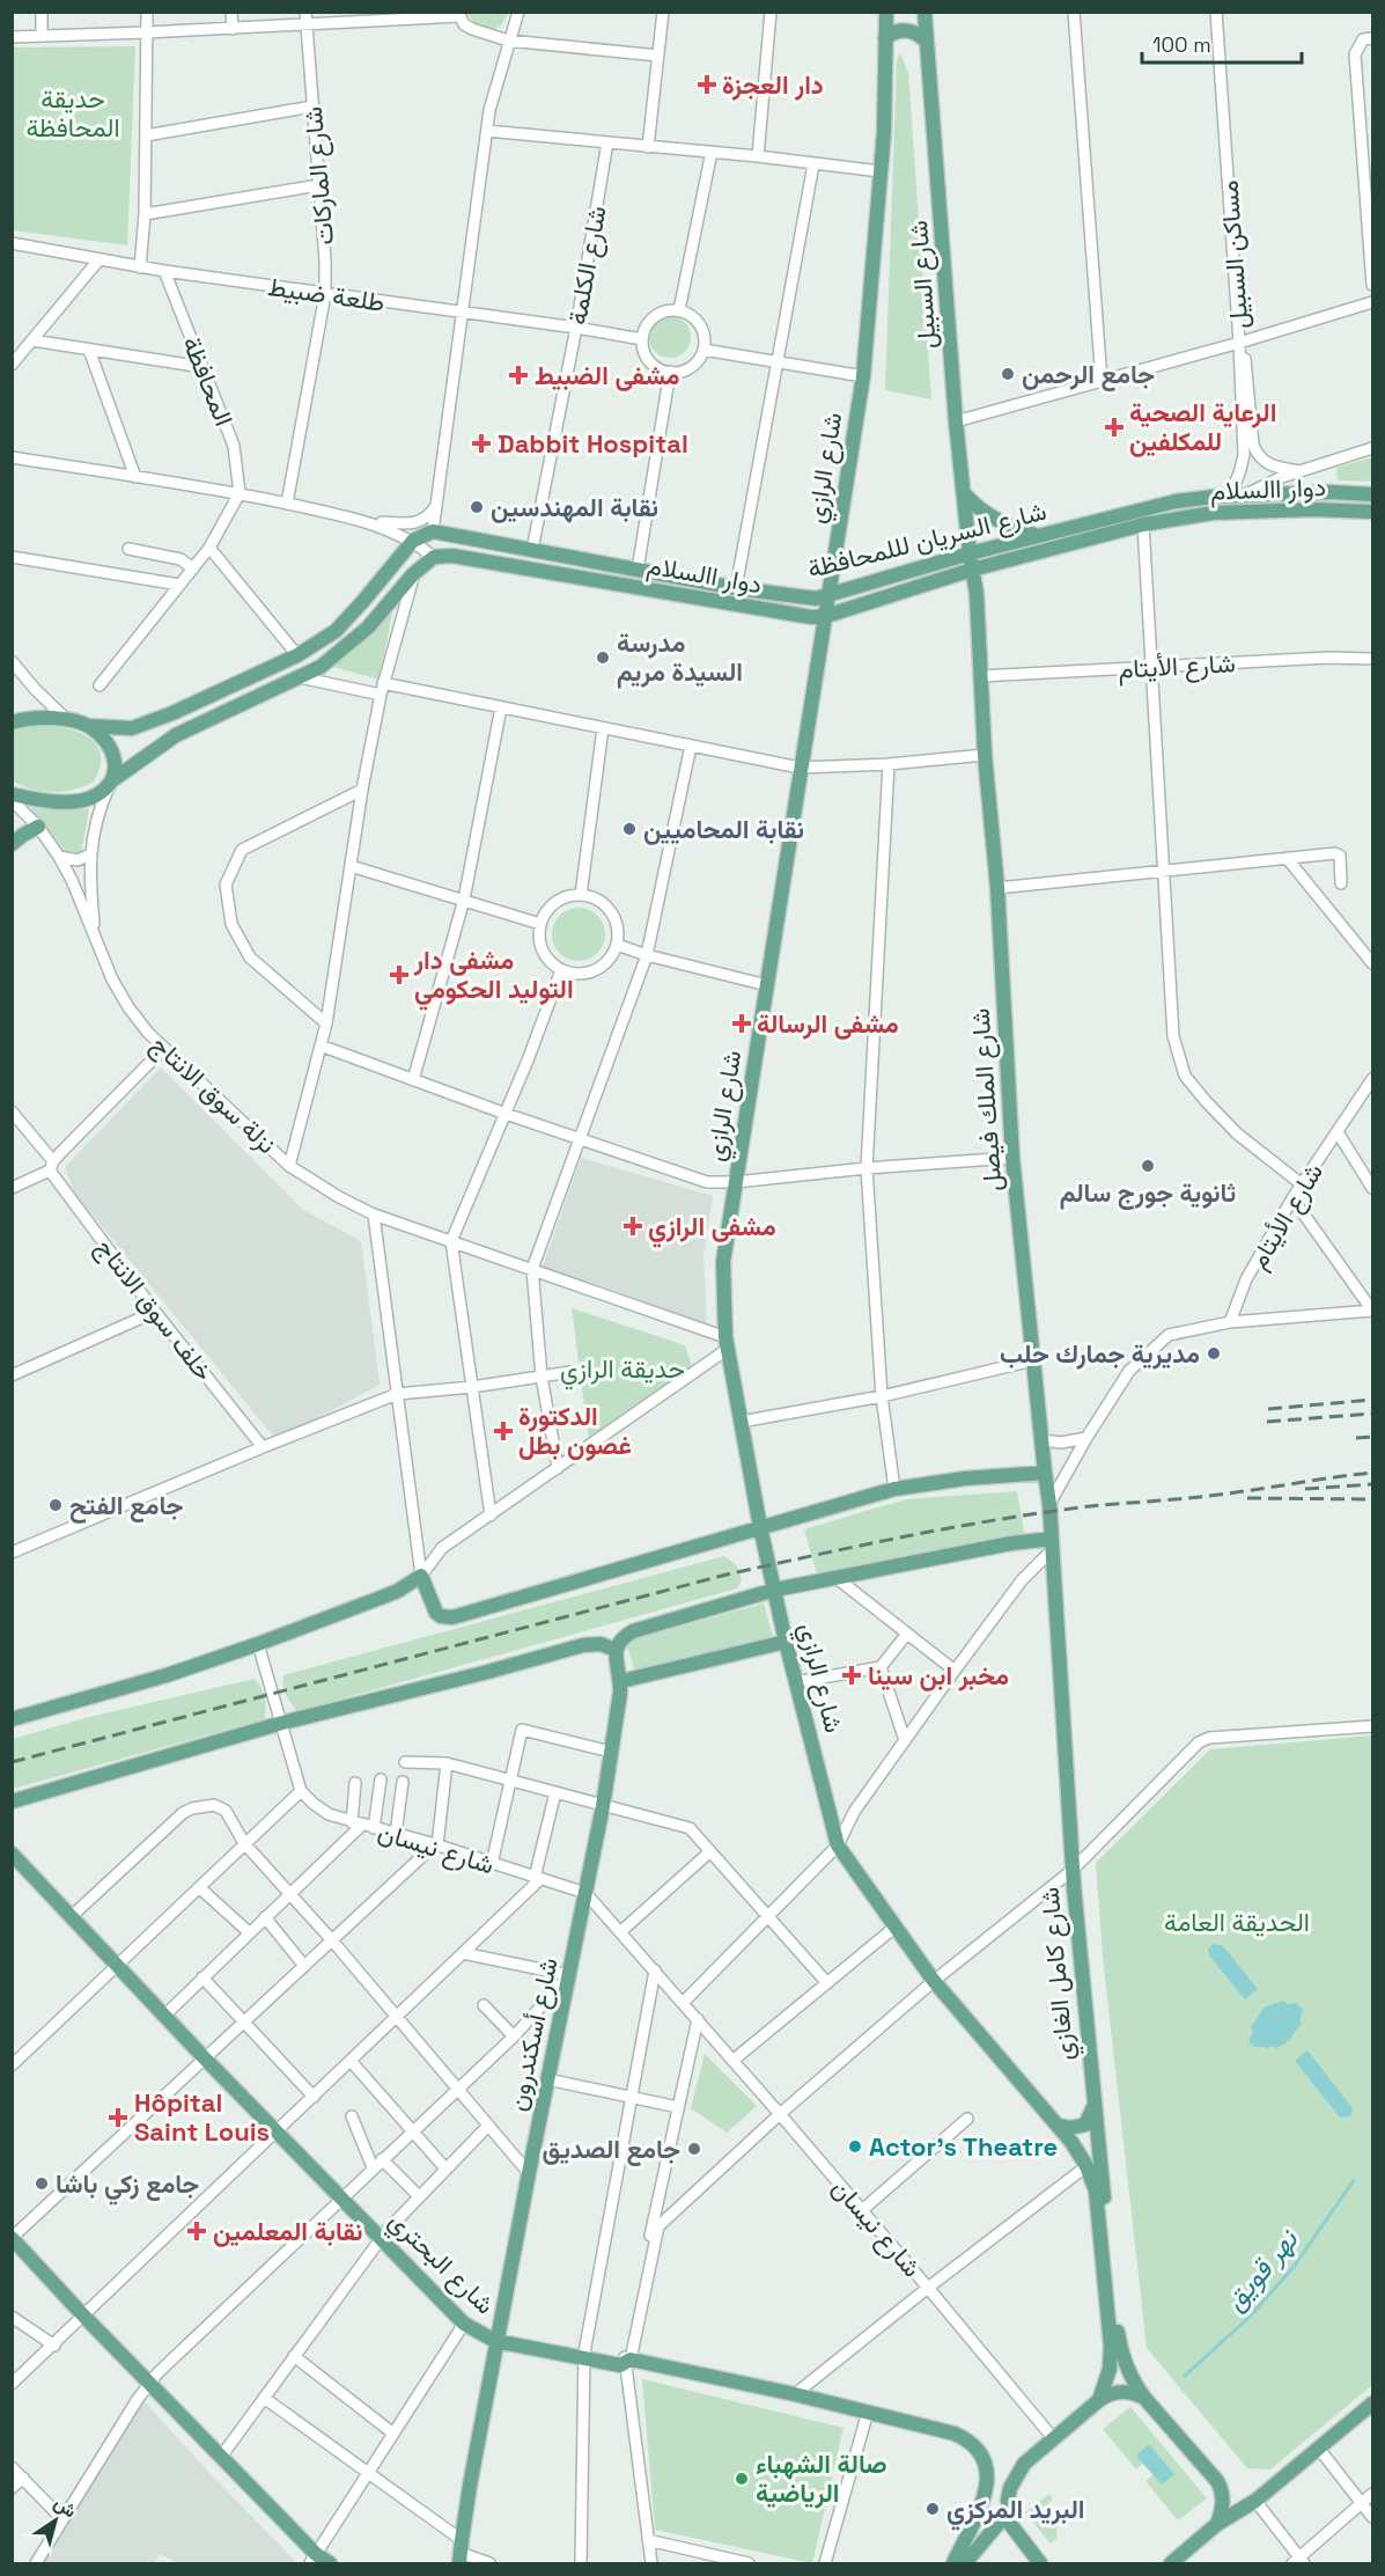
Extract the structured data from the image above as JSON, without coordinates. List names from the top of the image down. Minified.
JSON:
{"streets":{"main road":["شارع السبيل","شارع الرازي","دوار االسلام","شارع السريان لللمحافظة","شارع الملك فيصل","شارع كامل الغازي","شارع أسكندرون","شارع البحتري"],"street":["شارع الماركات","مساكن السبيل","شارع الكلمة","طلعة ضبيط","المحافظة","شارع الأيتام","نزلة سوق الانتاج","خلف سوق الانتاج","شارع نيسان"]},"crossings":[["شارع الماركات","طلعة ضبيط"],["مساكن السبيل","شارع السريان لللمحافظة"],["شارع الكلمة","طلعة ضبيط"],["شارع الكلمة","شارع السريان لللمحافظة"],["شارع السبيل","شارع السريان لللمحافظة"],["شارع السبيل","شارع الملك فيصل"],["طلعة ضبيط","المحافظة"],["شارع الرازي","دوار االسلام"],["شارع الرازي","شارع السريان لللمحافظة"],["شارع الرازي","نزلة سوق الانتاج"],["دوار االسلام","شارع الملك فيصل"],["شارع السريان لللمحافظة","شارع الملك فيصل"],["شارع الأيتام","شارع الملك فيصل"],["شارع الملك فيصل","شارع كامل الغازي"],["شارع نيسان","شارع أسكندرون"],["شارع أسكندرون","شارع البحتري"]],"water":["نهر قويق"],"parks":["حديقة المحافظة","حديقة الرازي","الحديقة العامة"],"places":{"health":["دار العجزة","مشفى الضبيط","الرعاية الصحية للمكلفين","Dabbit Hospital","مشفى دار التوليد الحكومي","مشفى الرسالة","مشفى الرازي","الدكتورة غصون بطل","مخبر ابن سينا","Hôpital Saint Louis","نقابة المعلمين"],"other":["جامع الرحمن","نقابة المهندسين","مدرسة السيدة مريم","نقابة المحاميين","ثانوية جورج سالم","مديرية جمارك حلب","جامع الفتح","Actor's Theatre","جامع الصديق","جامع زكي باشا","صالة الشهباء الرياضية","البريد المركزي"]},"scale_bar":"100 m","north":"top right"}
